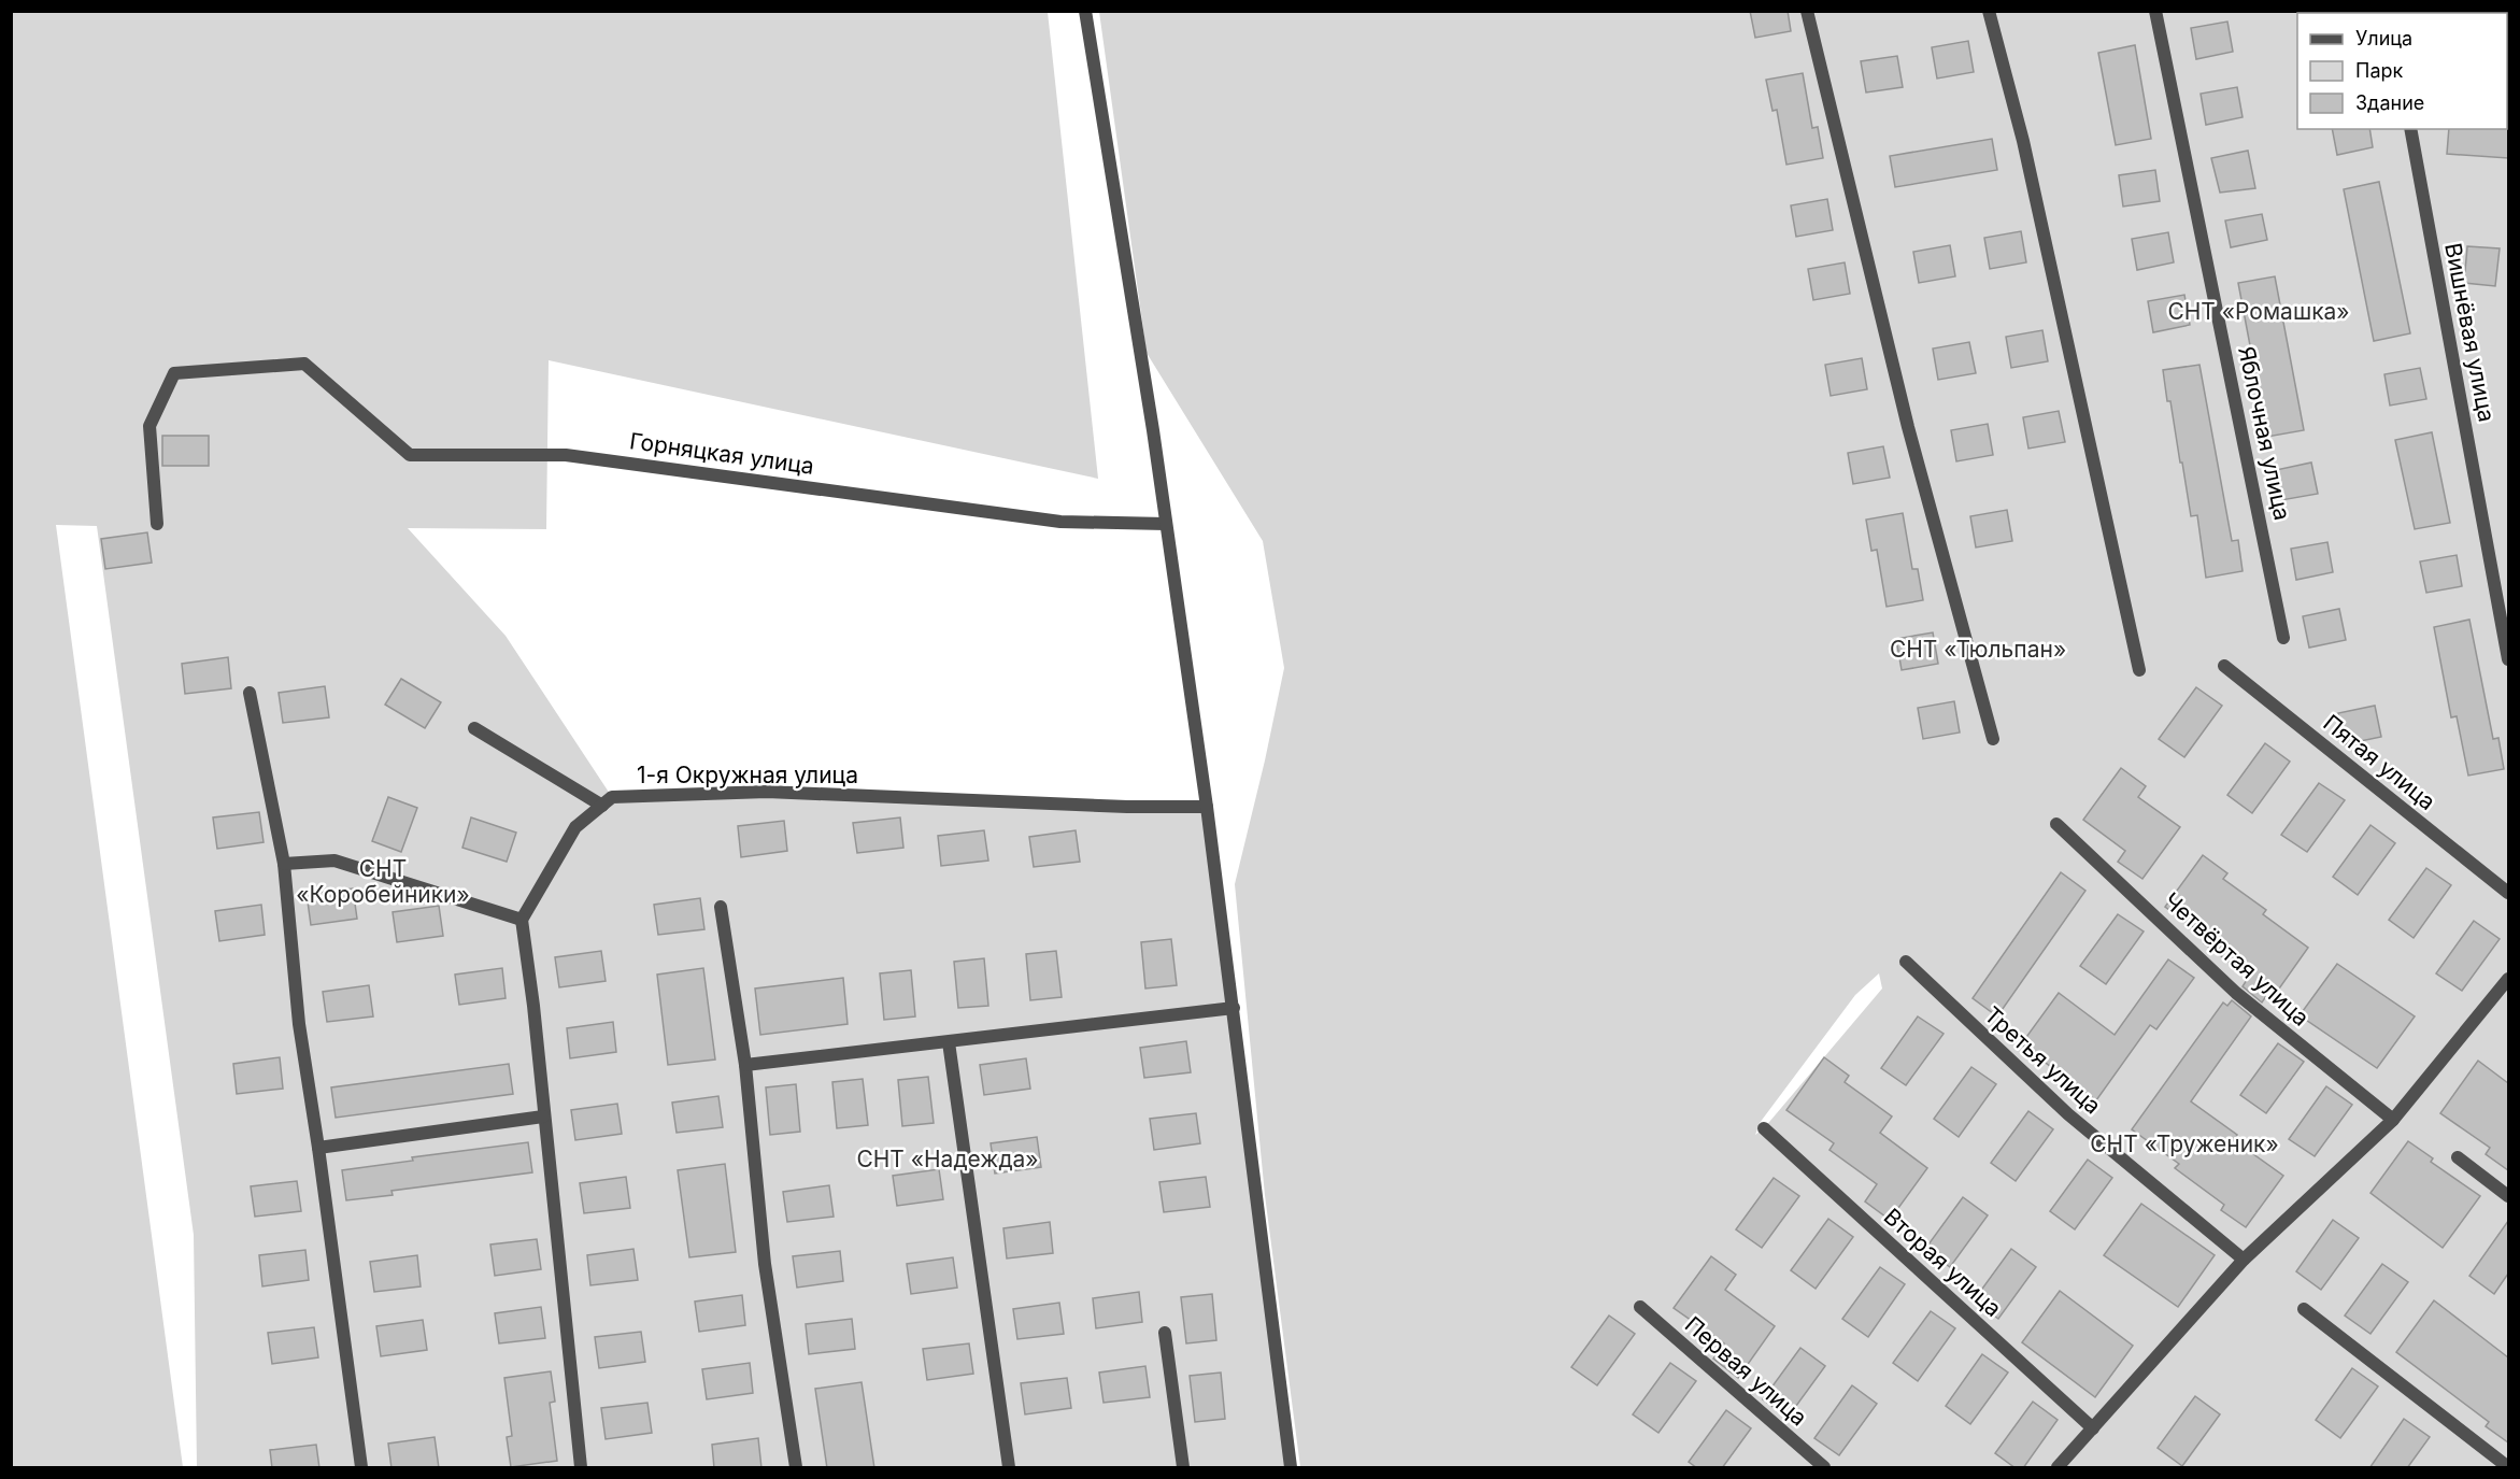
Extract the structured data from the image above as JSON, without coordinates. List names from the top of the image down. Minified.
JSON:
{"streets":{"street":["Вишнёвая улица","Яблочная улица","Горняцкая улица","Пятая улица","1-я Окружная улица","Четвёртая улица","Третья улица","Вторая улица","Первая улица"]},"parks":["СНТ «Ромашка»","СНТ «Тюльпан»","СНТ «Коробейники»","СНТ «Труженик»","СНТ «Надежда»"],"legend":["Улица","Парк","Здание"]}
